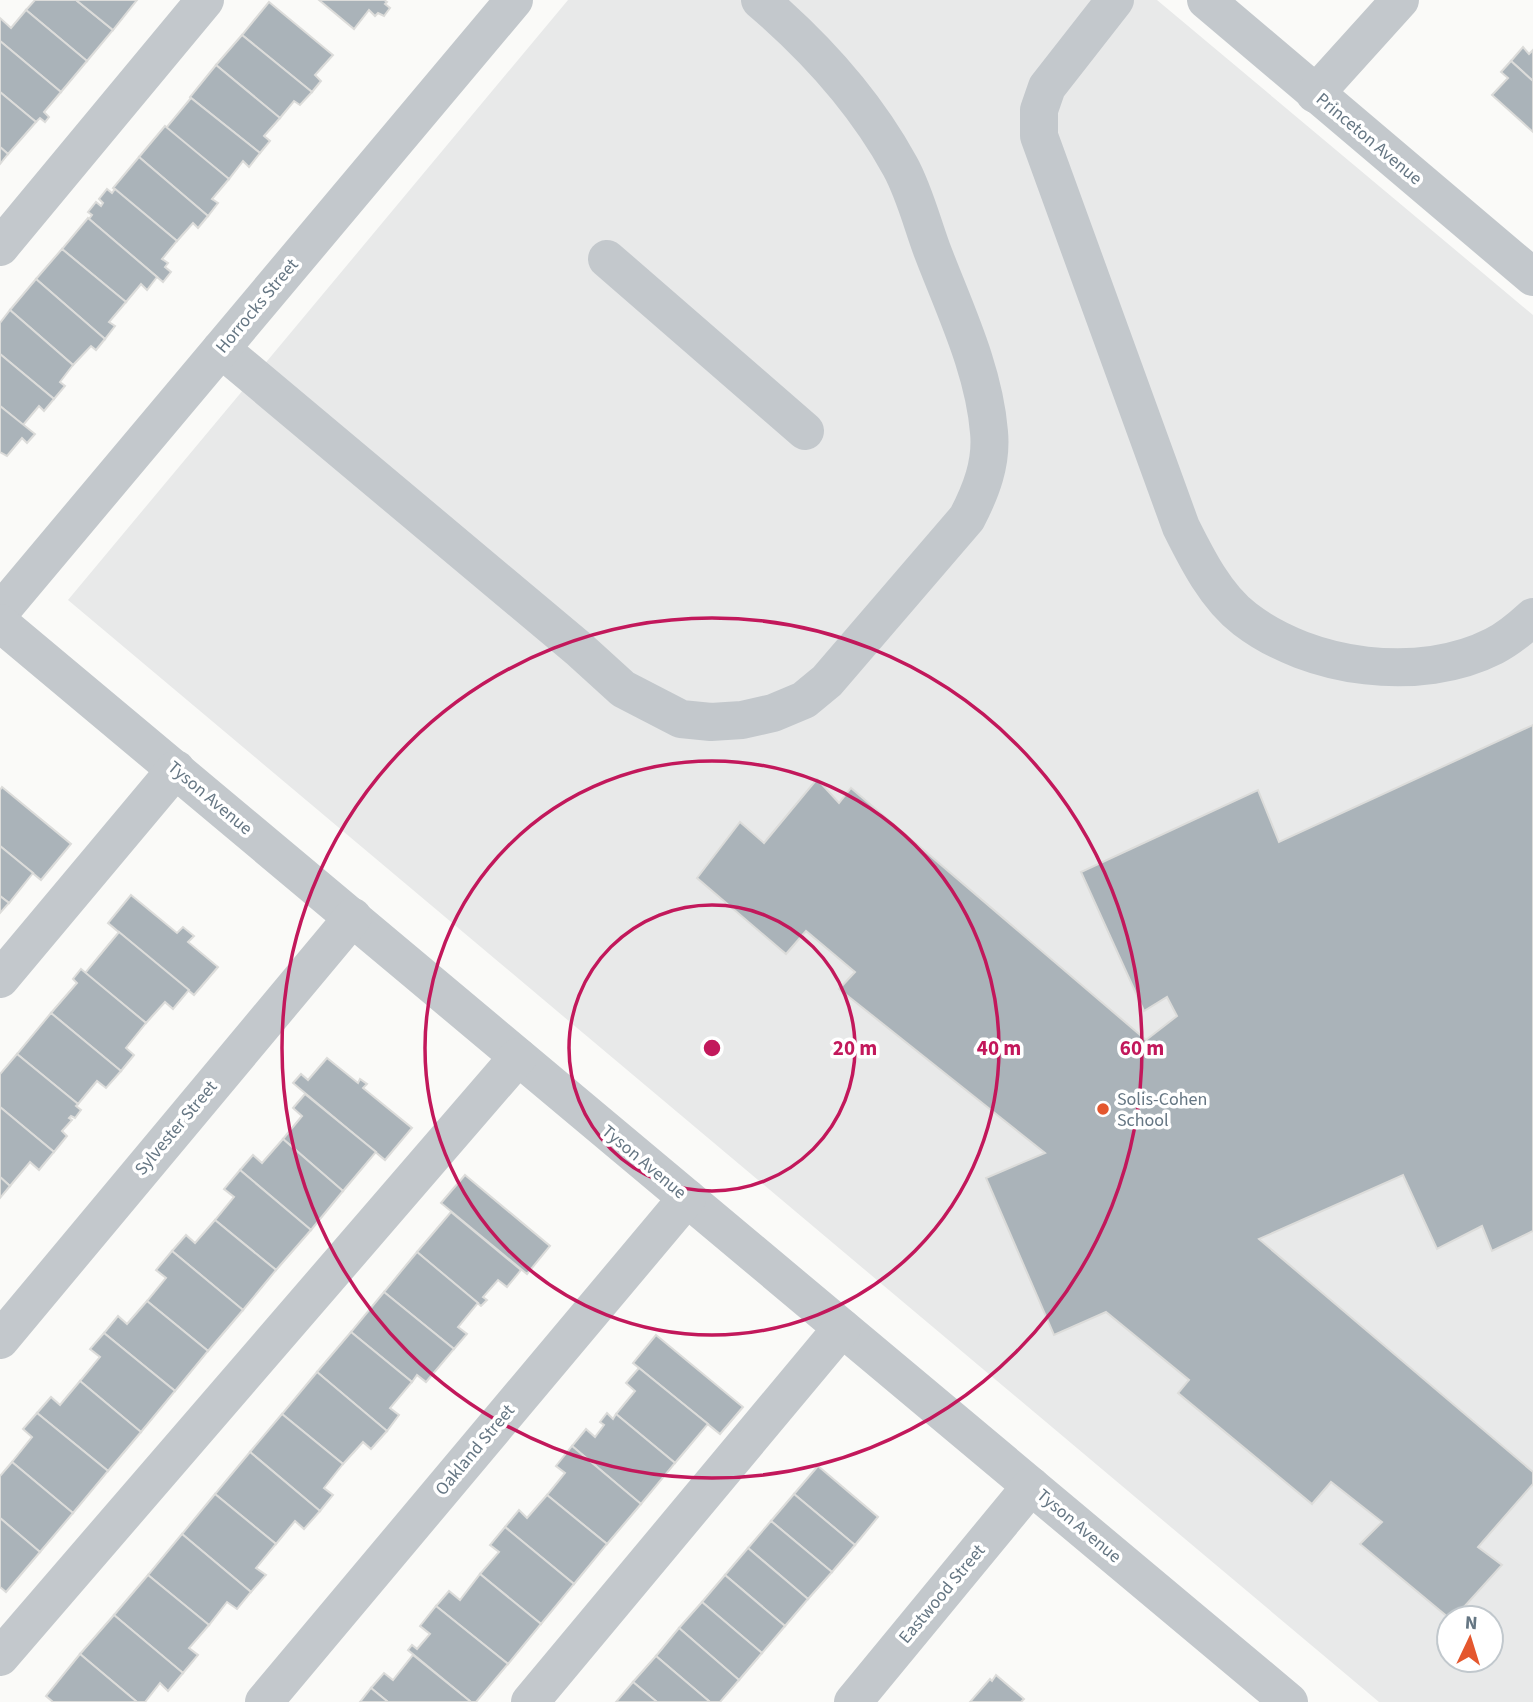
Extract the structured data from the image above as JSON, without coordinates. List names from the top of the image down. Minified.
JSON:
{"streets":{"street":["Princeton Avenue","Horrocks Street","Tyson Avenue","Sylvester Street","Oakland Street","Eastwood Street"]},"crossings":[["Tyson Avenue","Sylvester Street"],["Tyson Avenue","Oakland Street"],["Tyson Avenue","Eastwood Street"]],"places":["Solis-Cohen School"],"north":"top","rings":["20 m","40 m","60 m"]}
